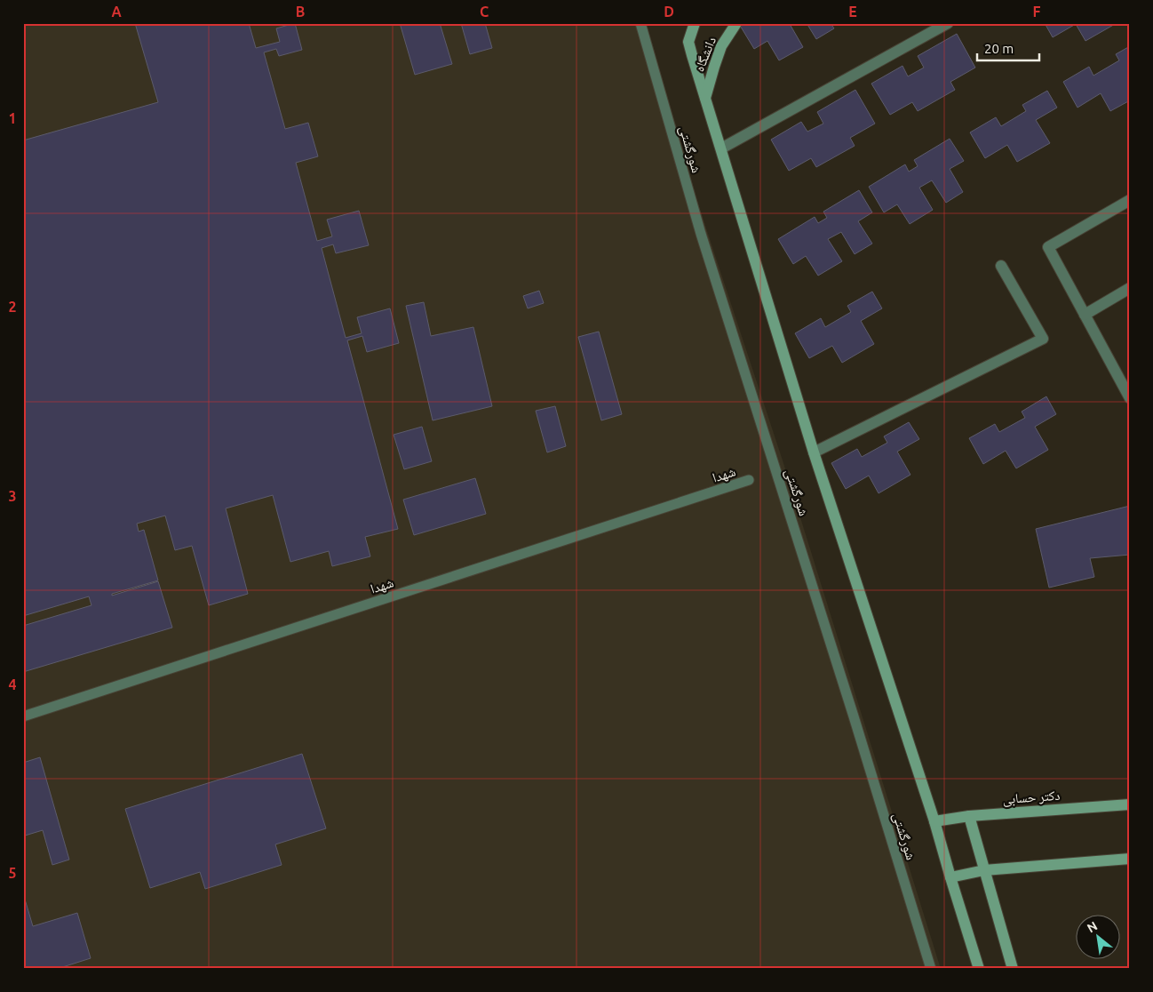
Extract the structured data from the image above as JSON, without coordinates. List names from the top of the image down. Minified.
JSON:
{"streets":{"street":["دانشگاه","دکتر حسابی"],"lane":["شورگشتی","شهدا"]},"scale_bar":"20 m","north":"top left","grid":{"columns":["A","B","C","D","E","F"],"rows":["1","2","3","4","5"]}}
